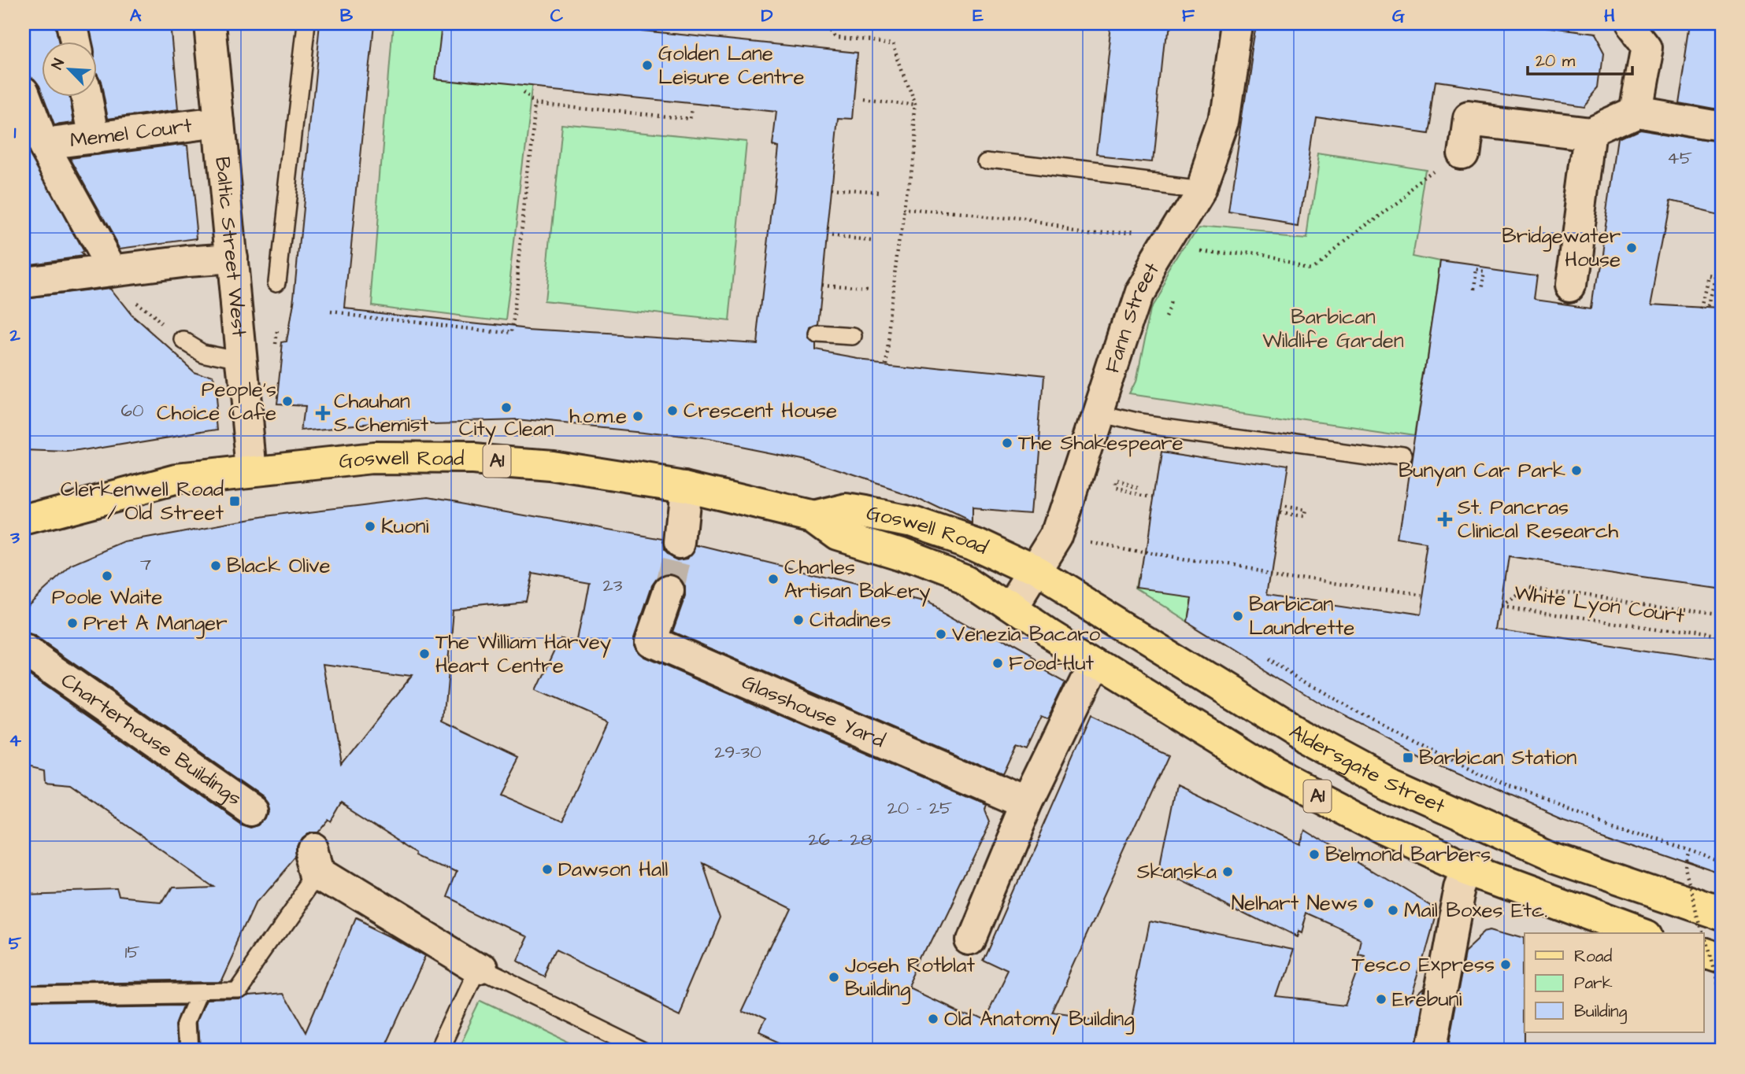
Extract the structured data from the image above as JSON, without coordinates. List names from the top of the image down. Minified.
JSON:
{"streets":{"main road":["Goswell Road","A1","Aldersgate Street"],"street":["Memel Court","Baltic Street West","Fann Street","Glasshouse Yard","Charterhouse Buildings"],"path":["White Lyon Court"]},"crossings":[["Memel Court","Baltic Street West"],["Baltic Street West","Goswell Road"],["Fann Street","Goswell Road"],["Fann Street","A1"],["Fann Street","Aldersgate Street"],["Goswell Road","A1"],["Goswell Road","Aldersgate Street"]],"parks":["Barbican Wildlife Garden"],"places":{"other":["Golden Lane Leisure Centre","Bridgewater House","People's Choice Cafe","City Clean","Crescent House","h.o.m.e","The Shakespeare","Bunyan Car Park","Kuoni","Black Olive","Poole Waite","Charles Artisan Bakery","Barbican Laundrette","Citadines","Pret A Manger","Venezia Bacaro","The William Harvey Heart Centre","Food-Hut","Belmond Barbers","Dawson Hall","Skanska","Nelhart News","Mail Boxes Etc.","Tesco Express","Joseh Rotblat Building","Erebuni","Old Anatomy Building"],"health":["Chauhan S Chemist","St. Pancras Clinical Research"],"transit":["Clerkenwell Road / Old Street","Barbican Station"]},"house_numbers":["45","60","7","23","29-30","20 - 25","26 - 28","15"],"legend":["Road","Park","Building"],"scale_bar":"20 m","north":"top left","grid":{"columns":["A","B","C","D","E","F","G","H"],"rows":["1","2","3","4","5"]}}
